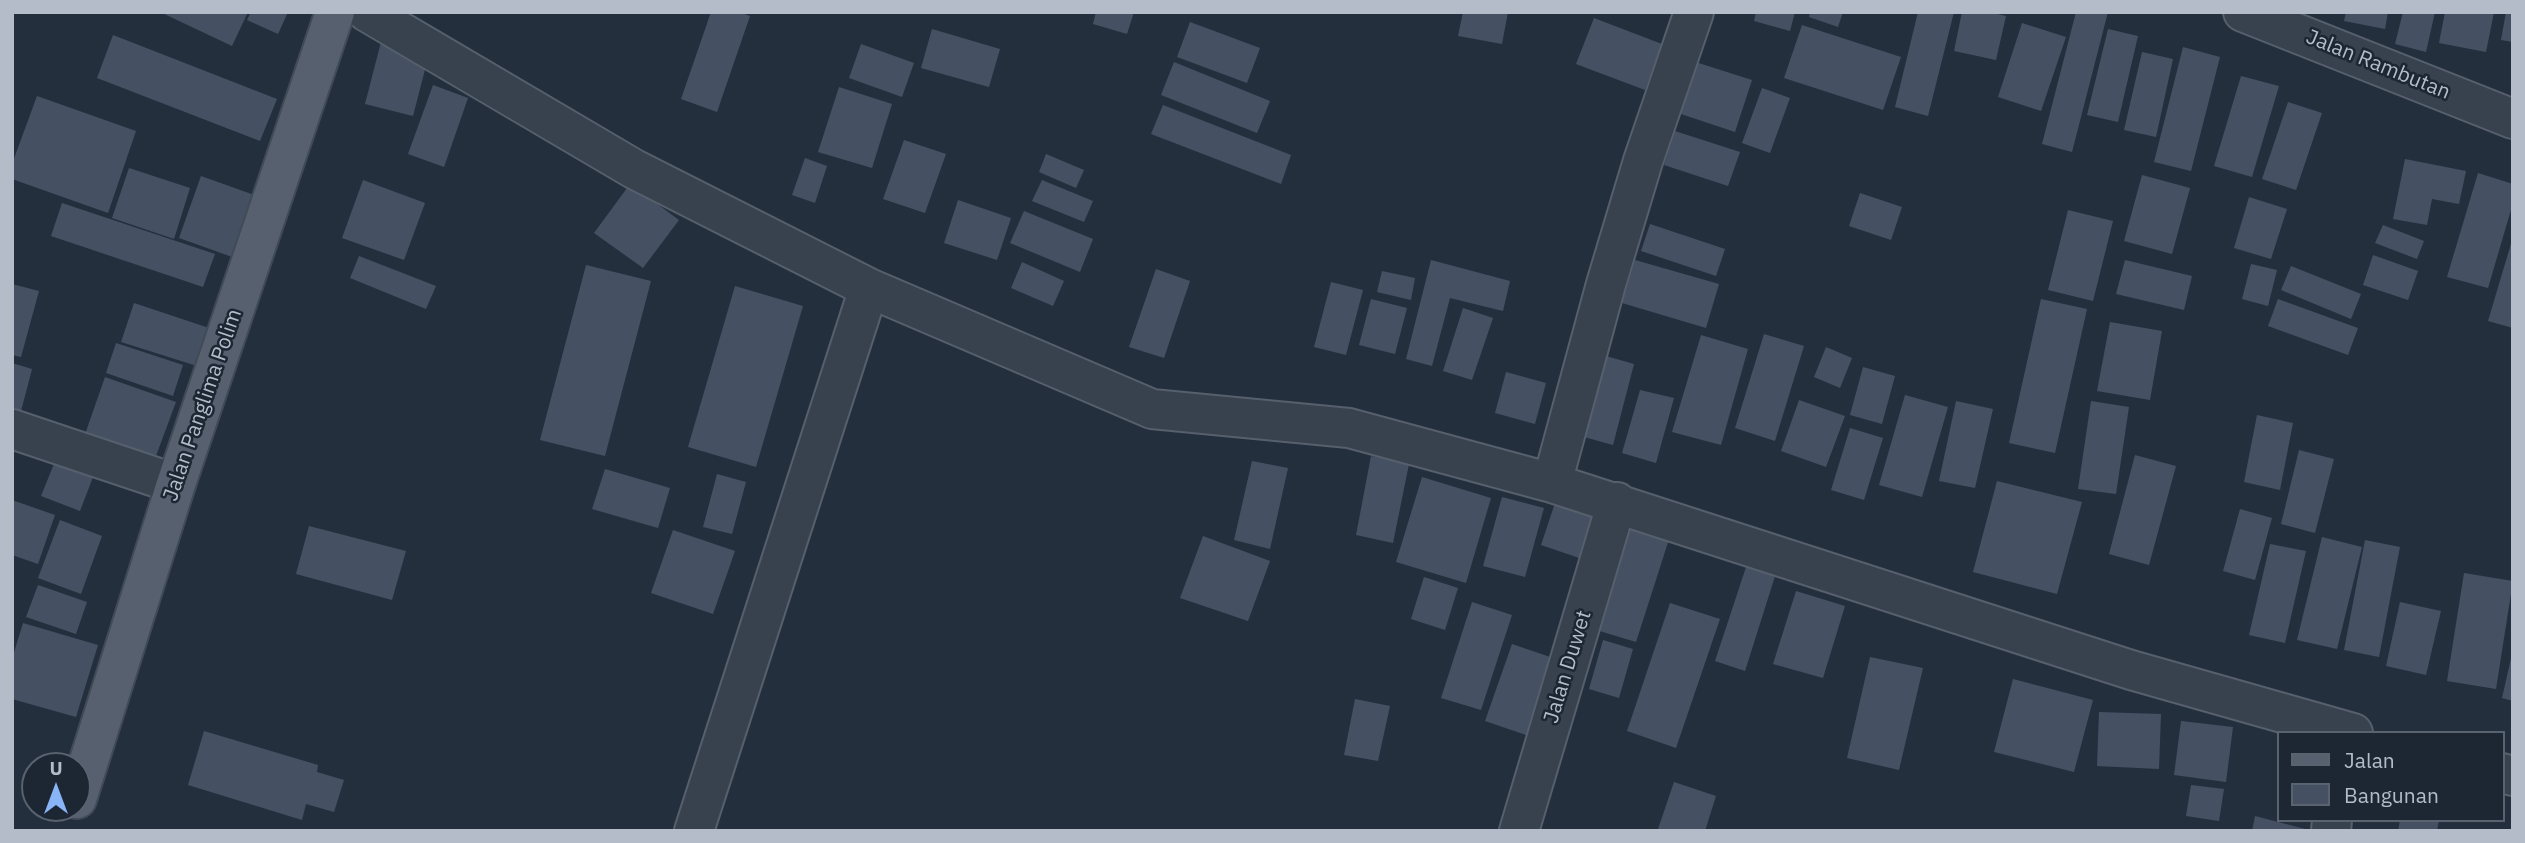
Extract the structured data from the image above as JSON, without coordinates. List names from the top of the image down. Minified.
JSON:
{"streets":{"main road":["Jalan Panglima Polim"],"street":["Jalan Rambutan","Jalan Duwet"]},"legend":["Jalan","Bangunan"],"north":"top"}
